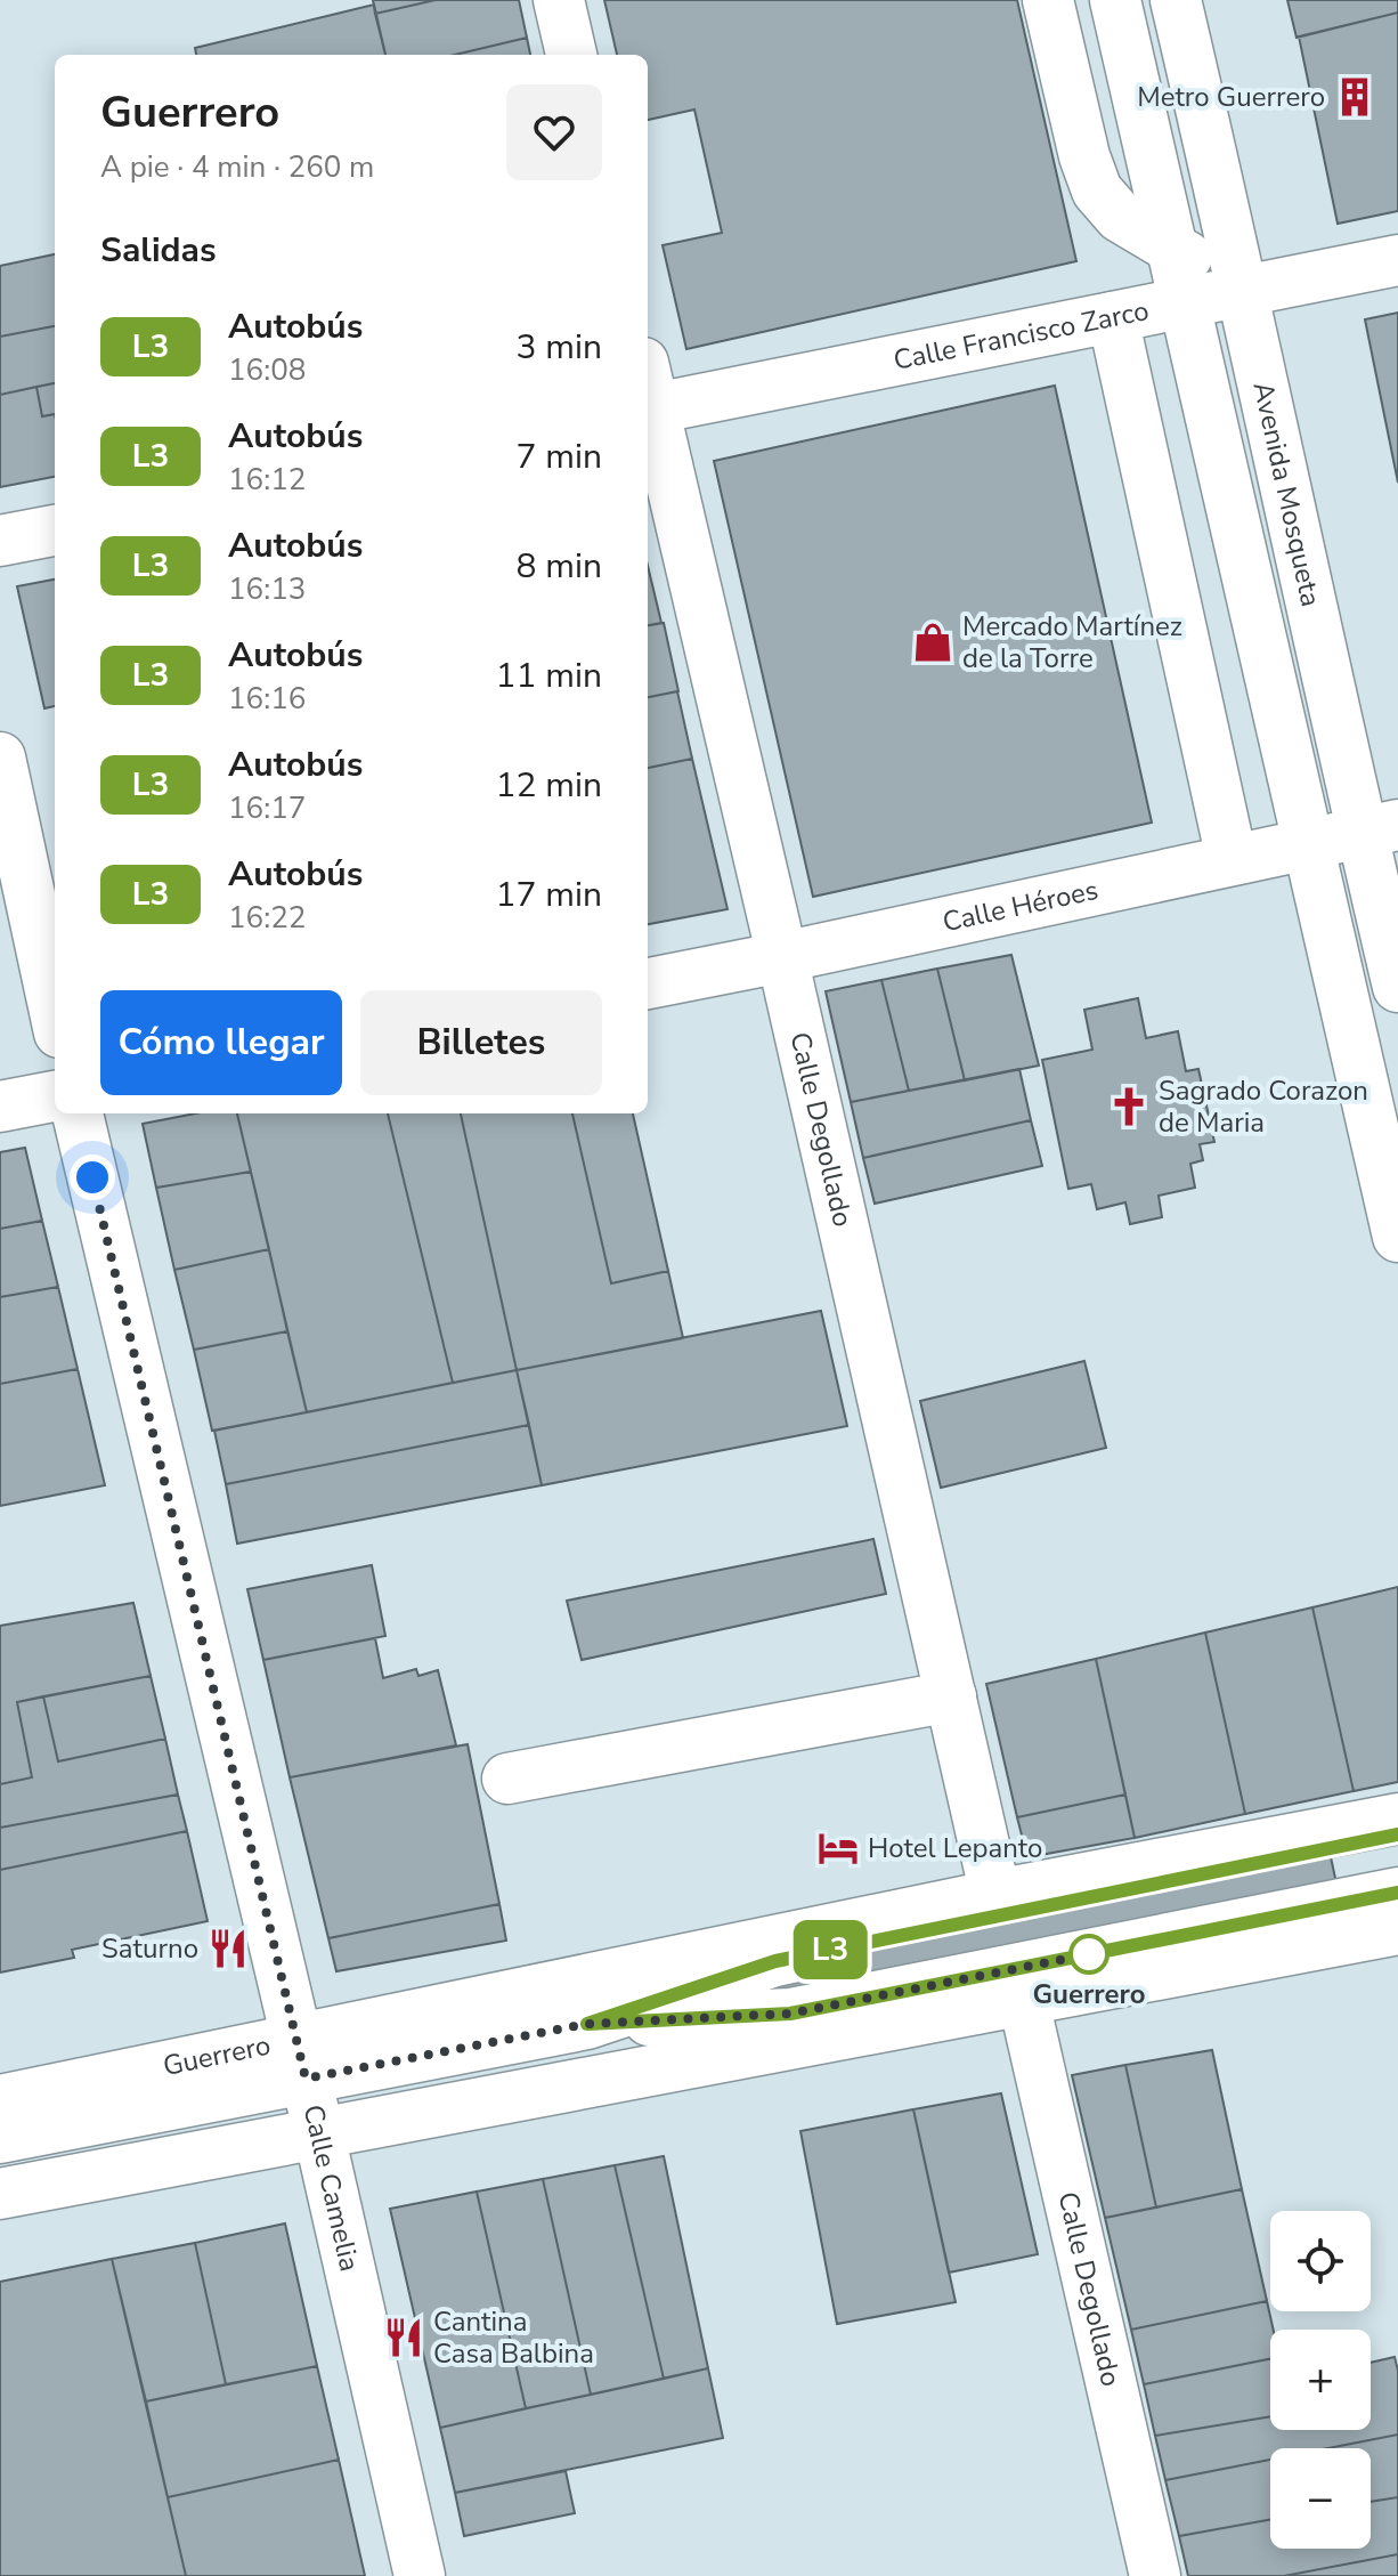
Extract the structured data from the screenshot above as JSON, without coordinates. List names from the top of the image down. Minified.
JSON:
{"streets":{"street":["Calle Francisco Zarco","Avenida Mosqueta","Calle Héroes","Calle Degollado","Guerrero","Calle Camelia"]},"crossings":[["Calle Francisco Zarco","Avenida Mosqueta"],["Avenida Mosqueta","Calle Héroes"],["Calle Héroes","Calle Degollado"],["Calle Degollado","Guerrero"],["Guerrero","Calle Camelia"]],"places":{"building":["Metro Guerrero"],"shop":["Mercado Martínez de la Torre"],"church":["Sagrado Corazon de Maria"],"hotel":["Hotel Lepanto"],"restaurant":["Saturno","Cantina Casa Balbina"],"other":["Guerrero"]},"lines":["bus line L3"],"page":{"on_map":"L3","heading":[["Guerrero","A pie · 4 min · 260 m"],"Salidas"],"list":[{"mark":"L3","name":"Autobús","note":"16:08","value":"3 min"},{"mark":"L3","name":"Autobús","note":"16:12","value":"7 min"},{"mark":"L3","name":"Autobús","note":"16:13","value":"8 min"},{"mark":"L3","name":"Autobús","note":"16:16","value":"11 min"},{"mark":"L3","name":"Autobús","note":"16:17","value":"12 min"},{"mark":"L3","name":"Autobús","note":"16:22","value":"17 min"}],"buttons":["Cómo llegar","Billetes"],"map_buttons":["+","−"]}}
